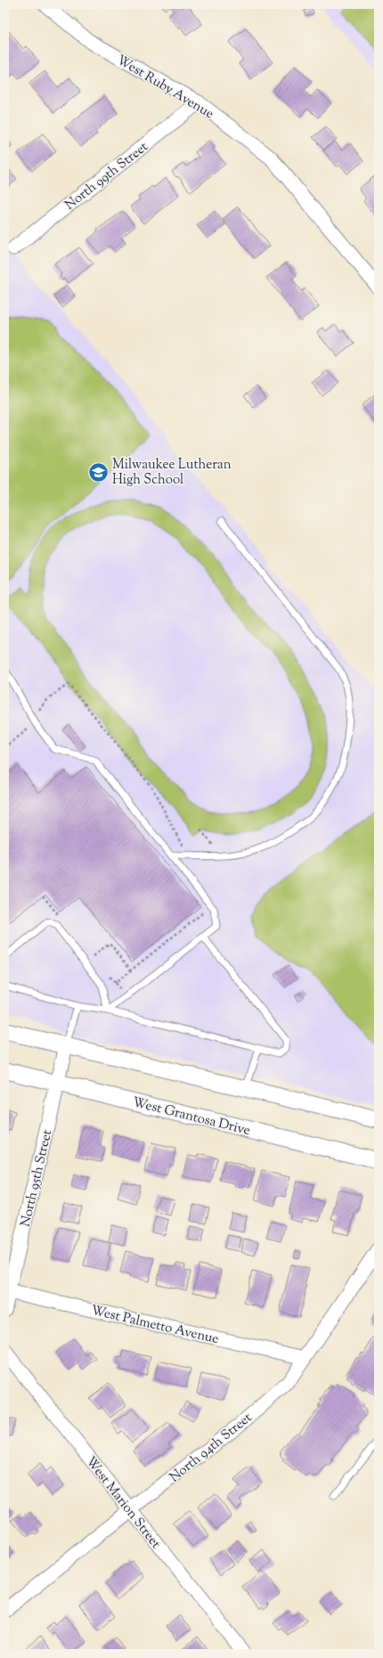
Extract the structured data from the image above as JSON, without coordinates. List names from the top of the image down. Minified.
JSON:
{"streets":{"street":["West Ruby Avenue","North 99th Street","West Grantosa Drive","North 95th Street","West Palmetto Avenue","North 94th Street","West Marion Street"]},"crossings":[["West Ruby Avenue","North 99th Street"],["West Grantosa Drive","North 95th Street"],["North 95th Street","West Palmetto Avenue"],["West Palmetto Avenue","North 94th Street"],["North 94th Street","West Marion Street"]],"places":{"school or university":["Milwaukee Lutheran High School"]}}
